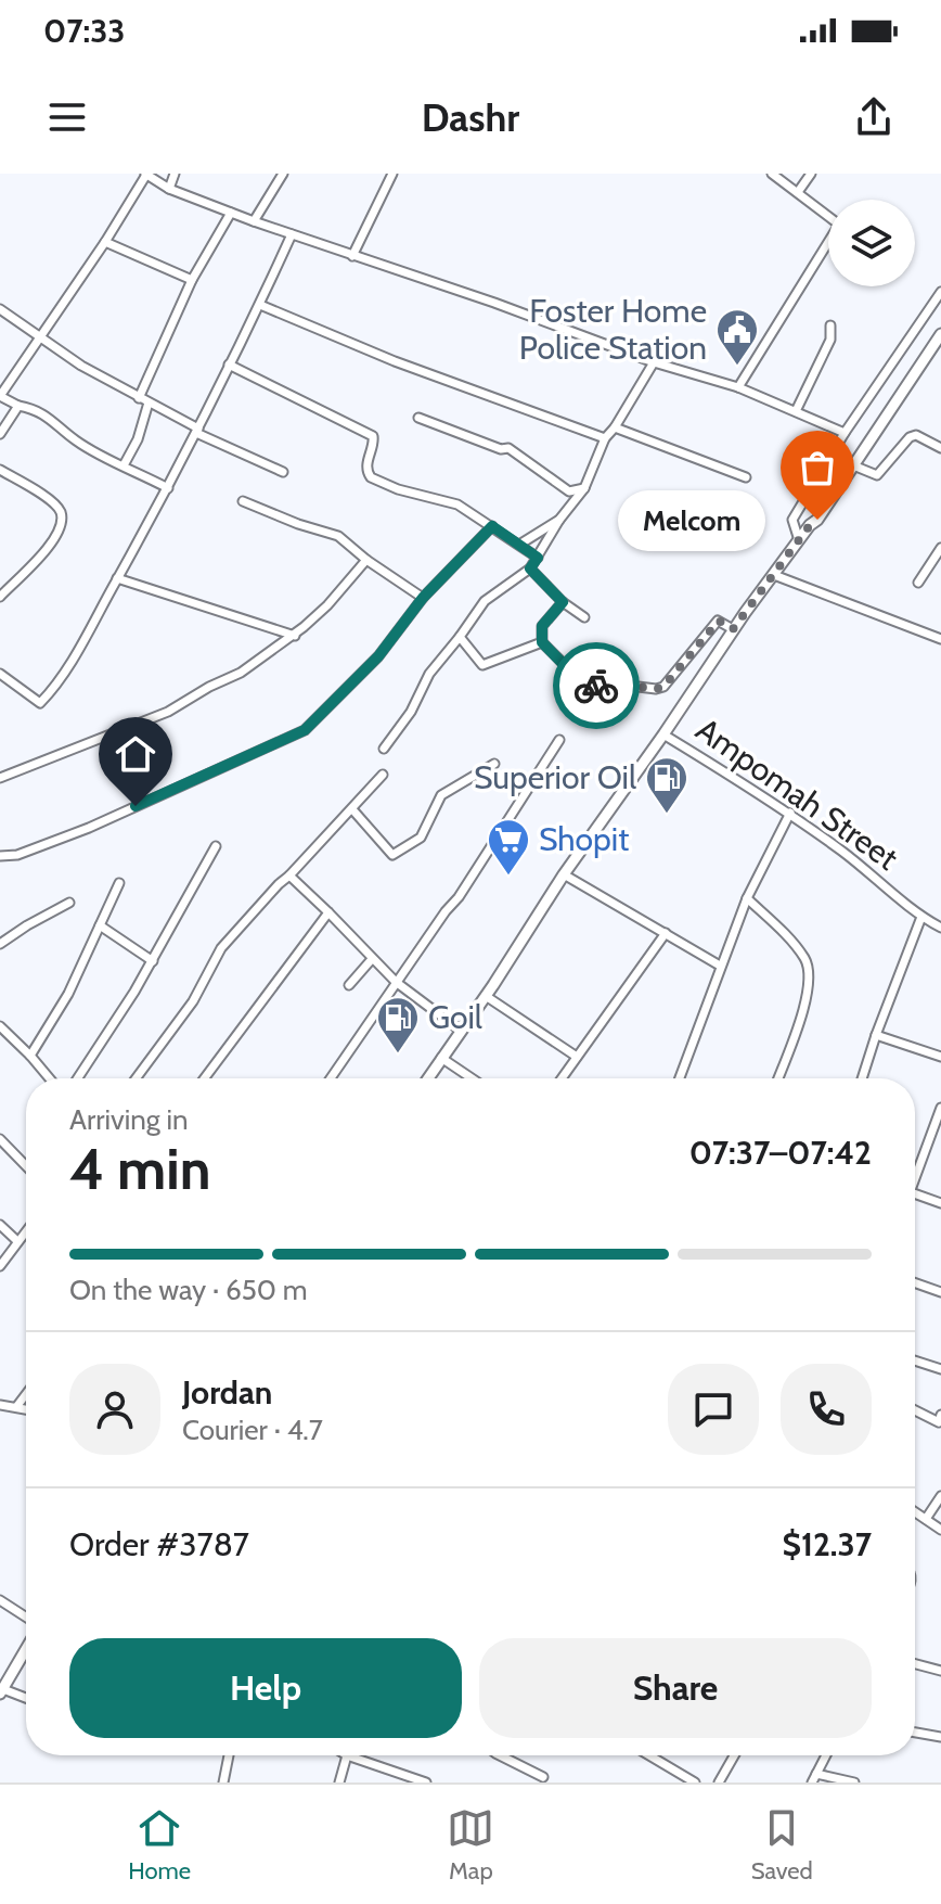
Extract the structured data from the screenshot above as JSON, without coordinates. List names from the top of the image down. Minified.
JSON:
{"streets":{"street":["Ampomah Street"]},"places":{"public building":["Foster Home Police Station"],"other":["Melcom"],"fuel station":["Superior Oil","Goil"],"supermarket":["Shopit"]},"page":{"status":"07:33","header":"Dashr","bubble":"Melcom","heading":["4 min","Arriving in","07:37–07:42"],"panel":["Jordan","Courier · 4.7","Order #3787","$12.37"],"bar":"On the way · 650 m","buttons":["Help","Share"],"tabs":["Home","Map","Saved"]}}
